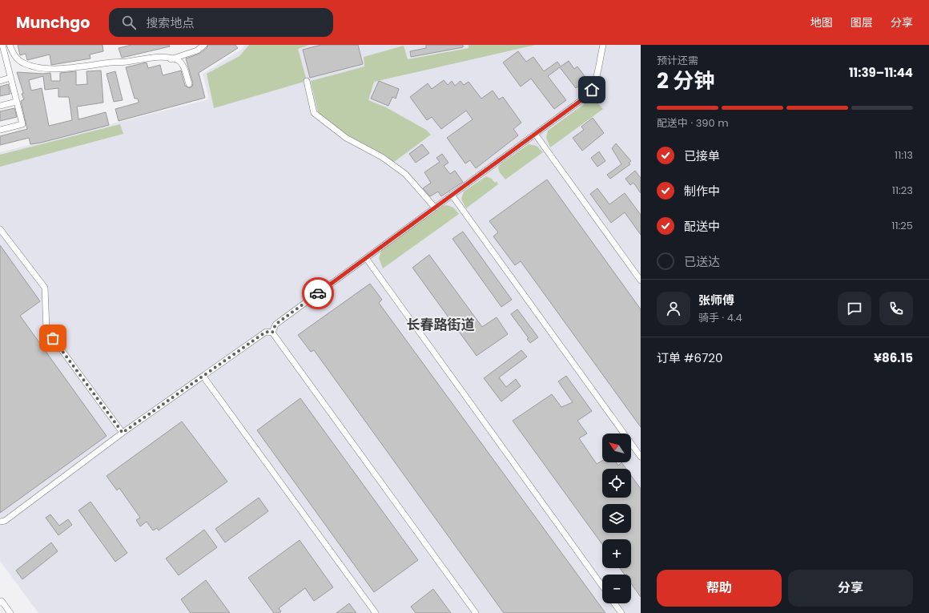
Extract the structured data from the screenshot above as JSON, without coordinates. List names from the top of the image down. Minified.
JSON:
{"districts":["长春路街道"],"north":"top left","page":{"header":"Munchgo","search":"搜索地点","nav":["地图","图层","分享"],"heading":["2 分钟","预计还需","11:39–11:44"],"panel":["张师傅","骑手 · 4.4","订单 #6720","¥86.15"],"bar":"配送中 · 390 m","list":[["已接单","11:13"],["制作中","11:23"],["配送中","11:25"],"已送达"],"map_buttons":["+","−"],"buttons":["帮助","分享"]}}
